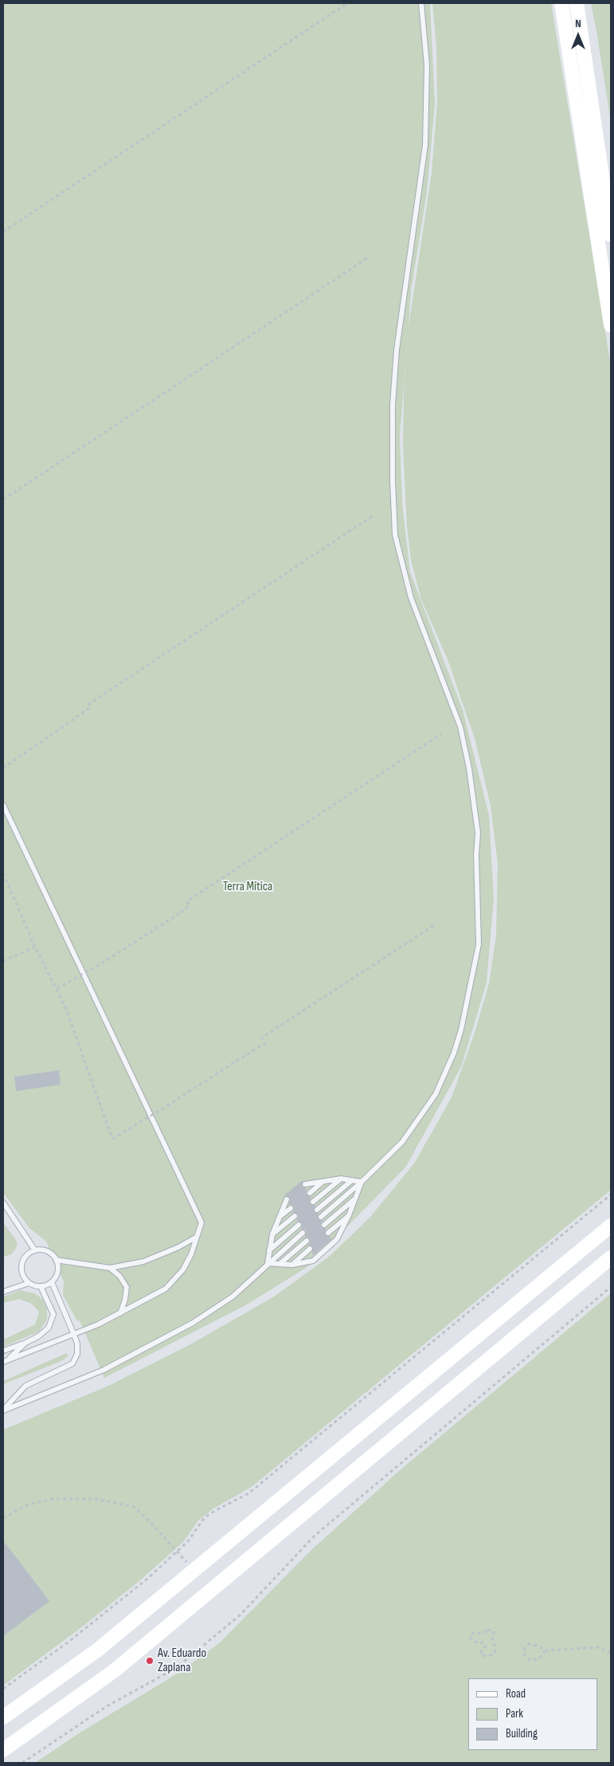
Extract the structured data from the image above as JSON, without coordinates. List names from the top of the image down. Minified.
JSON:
{"parks":["Terra Mítica"],"places":["Av. Eduardo Zaplana"],"legend":["Road","Park","Building"],"north":"top"}
